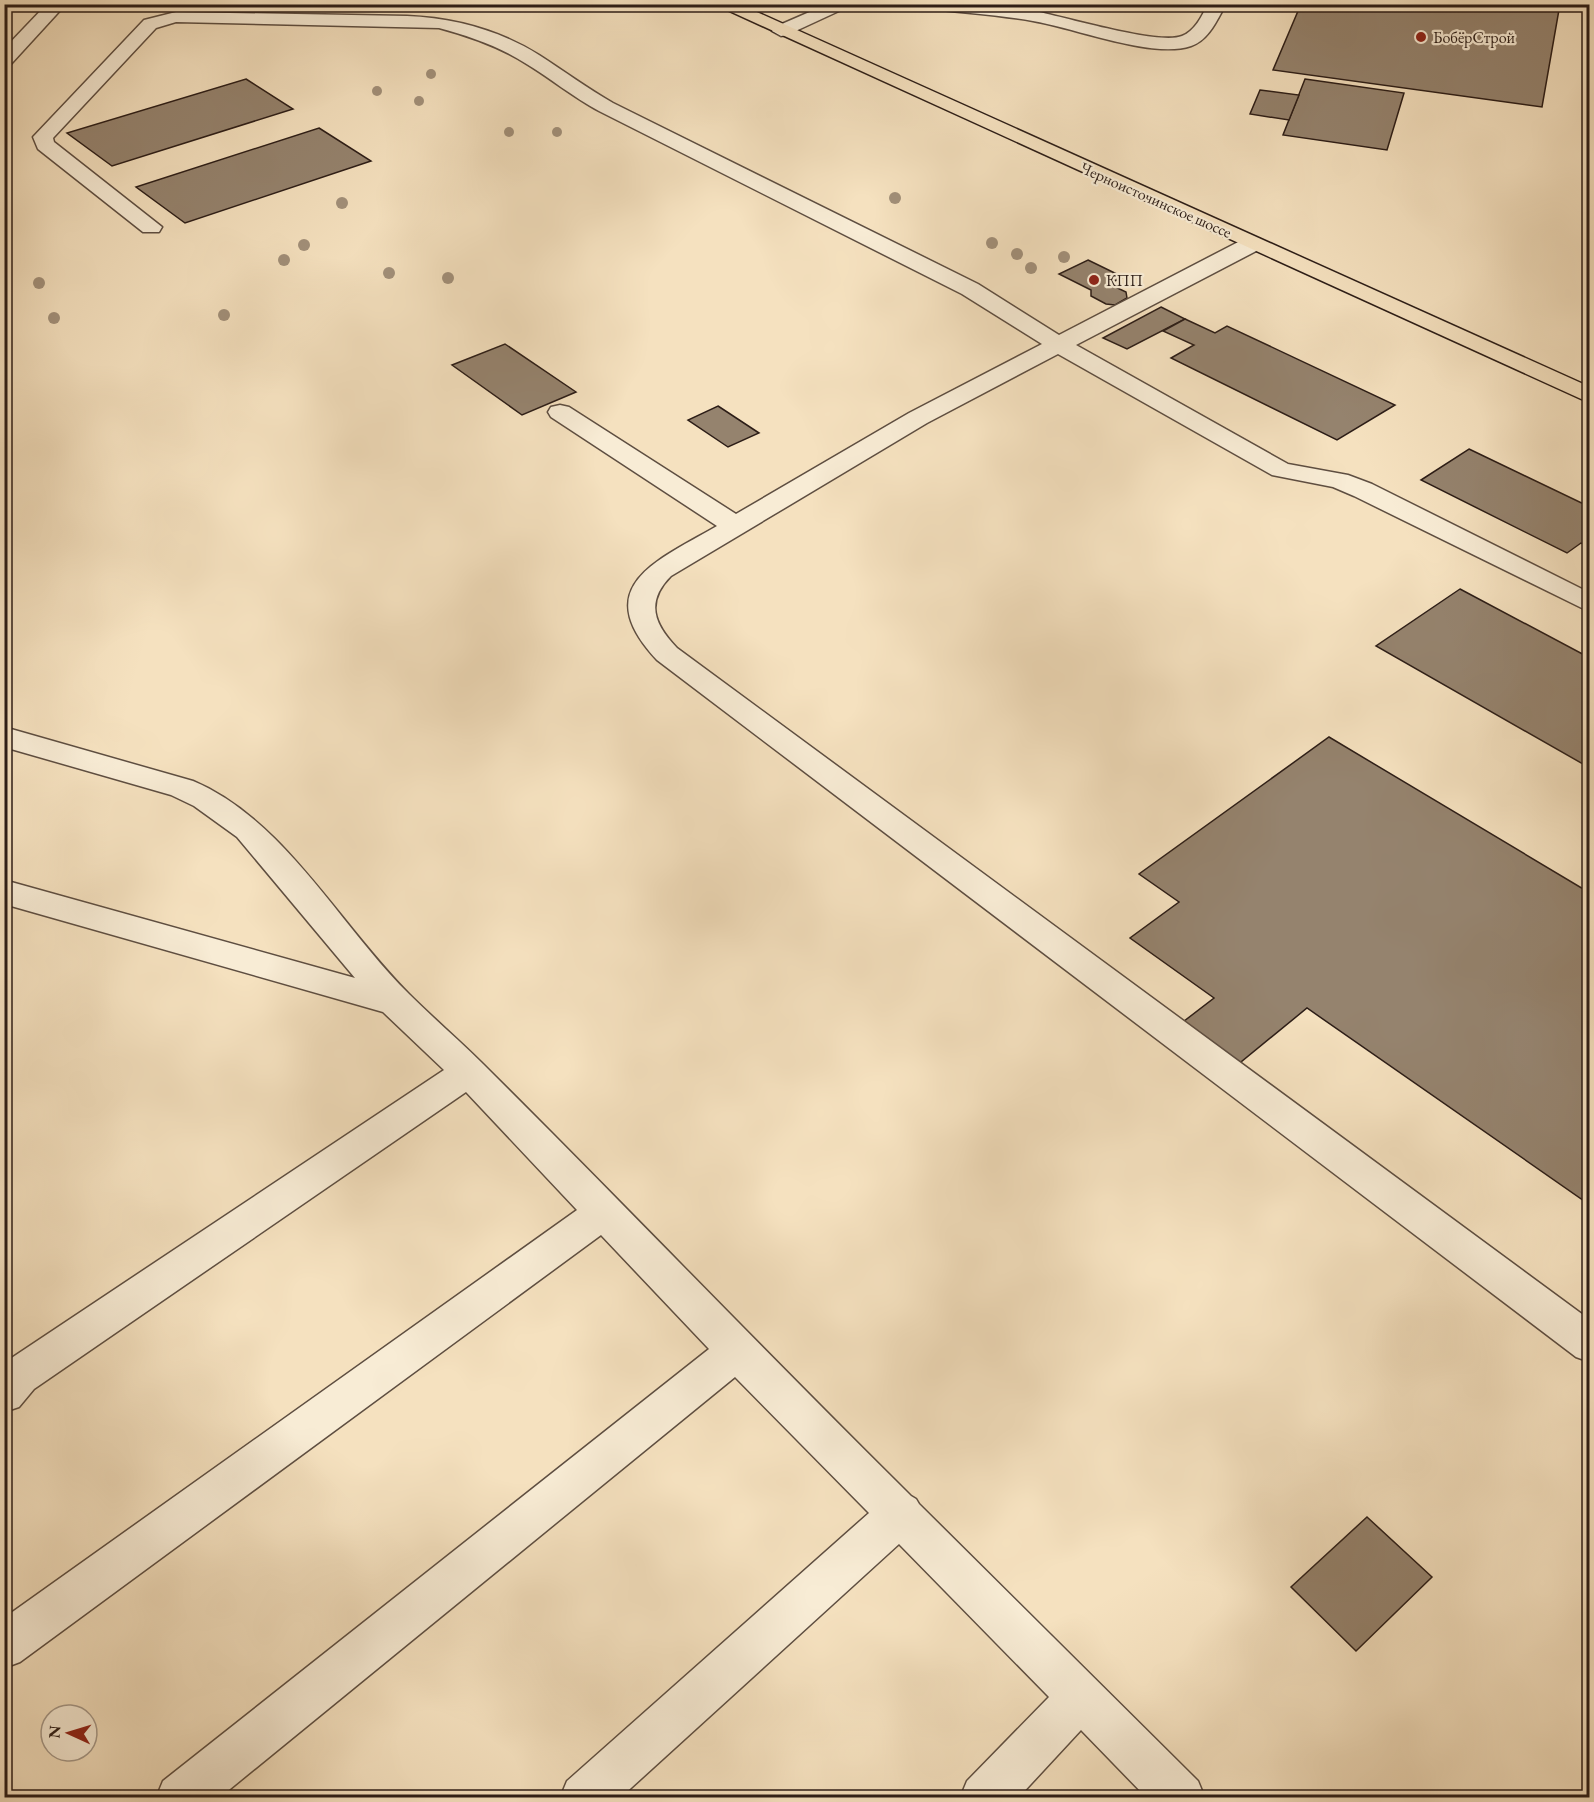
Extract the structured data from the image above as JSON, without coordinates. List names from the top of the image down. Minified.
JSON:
{"streets":{"main road":["Черноисточинское шоссе"]},"places":["БобёрСтрой","КПП"],"north":"left"}
